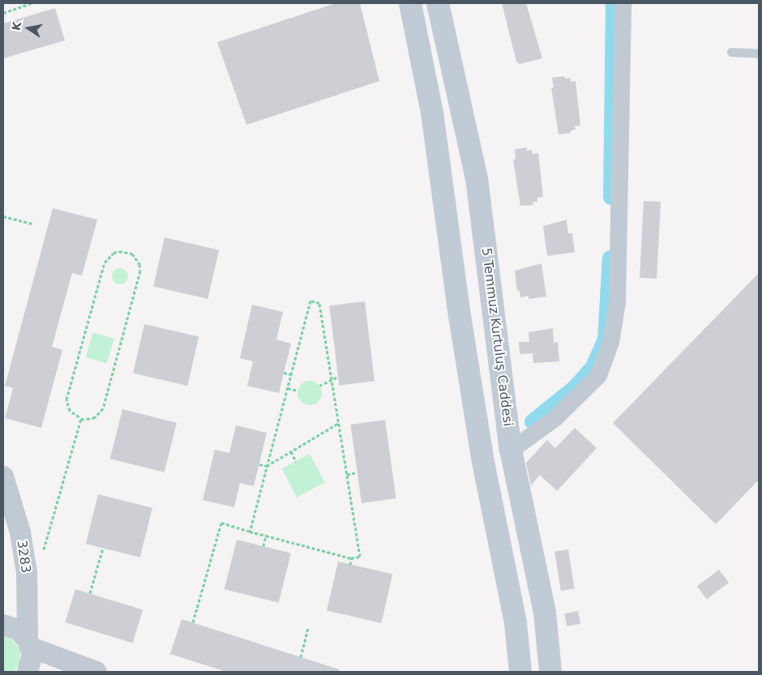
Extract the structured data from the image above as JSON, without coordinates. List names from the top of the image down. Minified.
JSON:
{"streets":{"main road":["5 Temmuz Kurtuluş Caddesi"],"street":["3283"]},"north":"left"}
